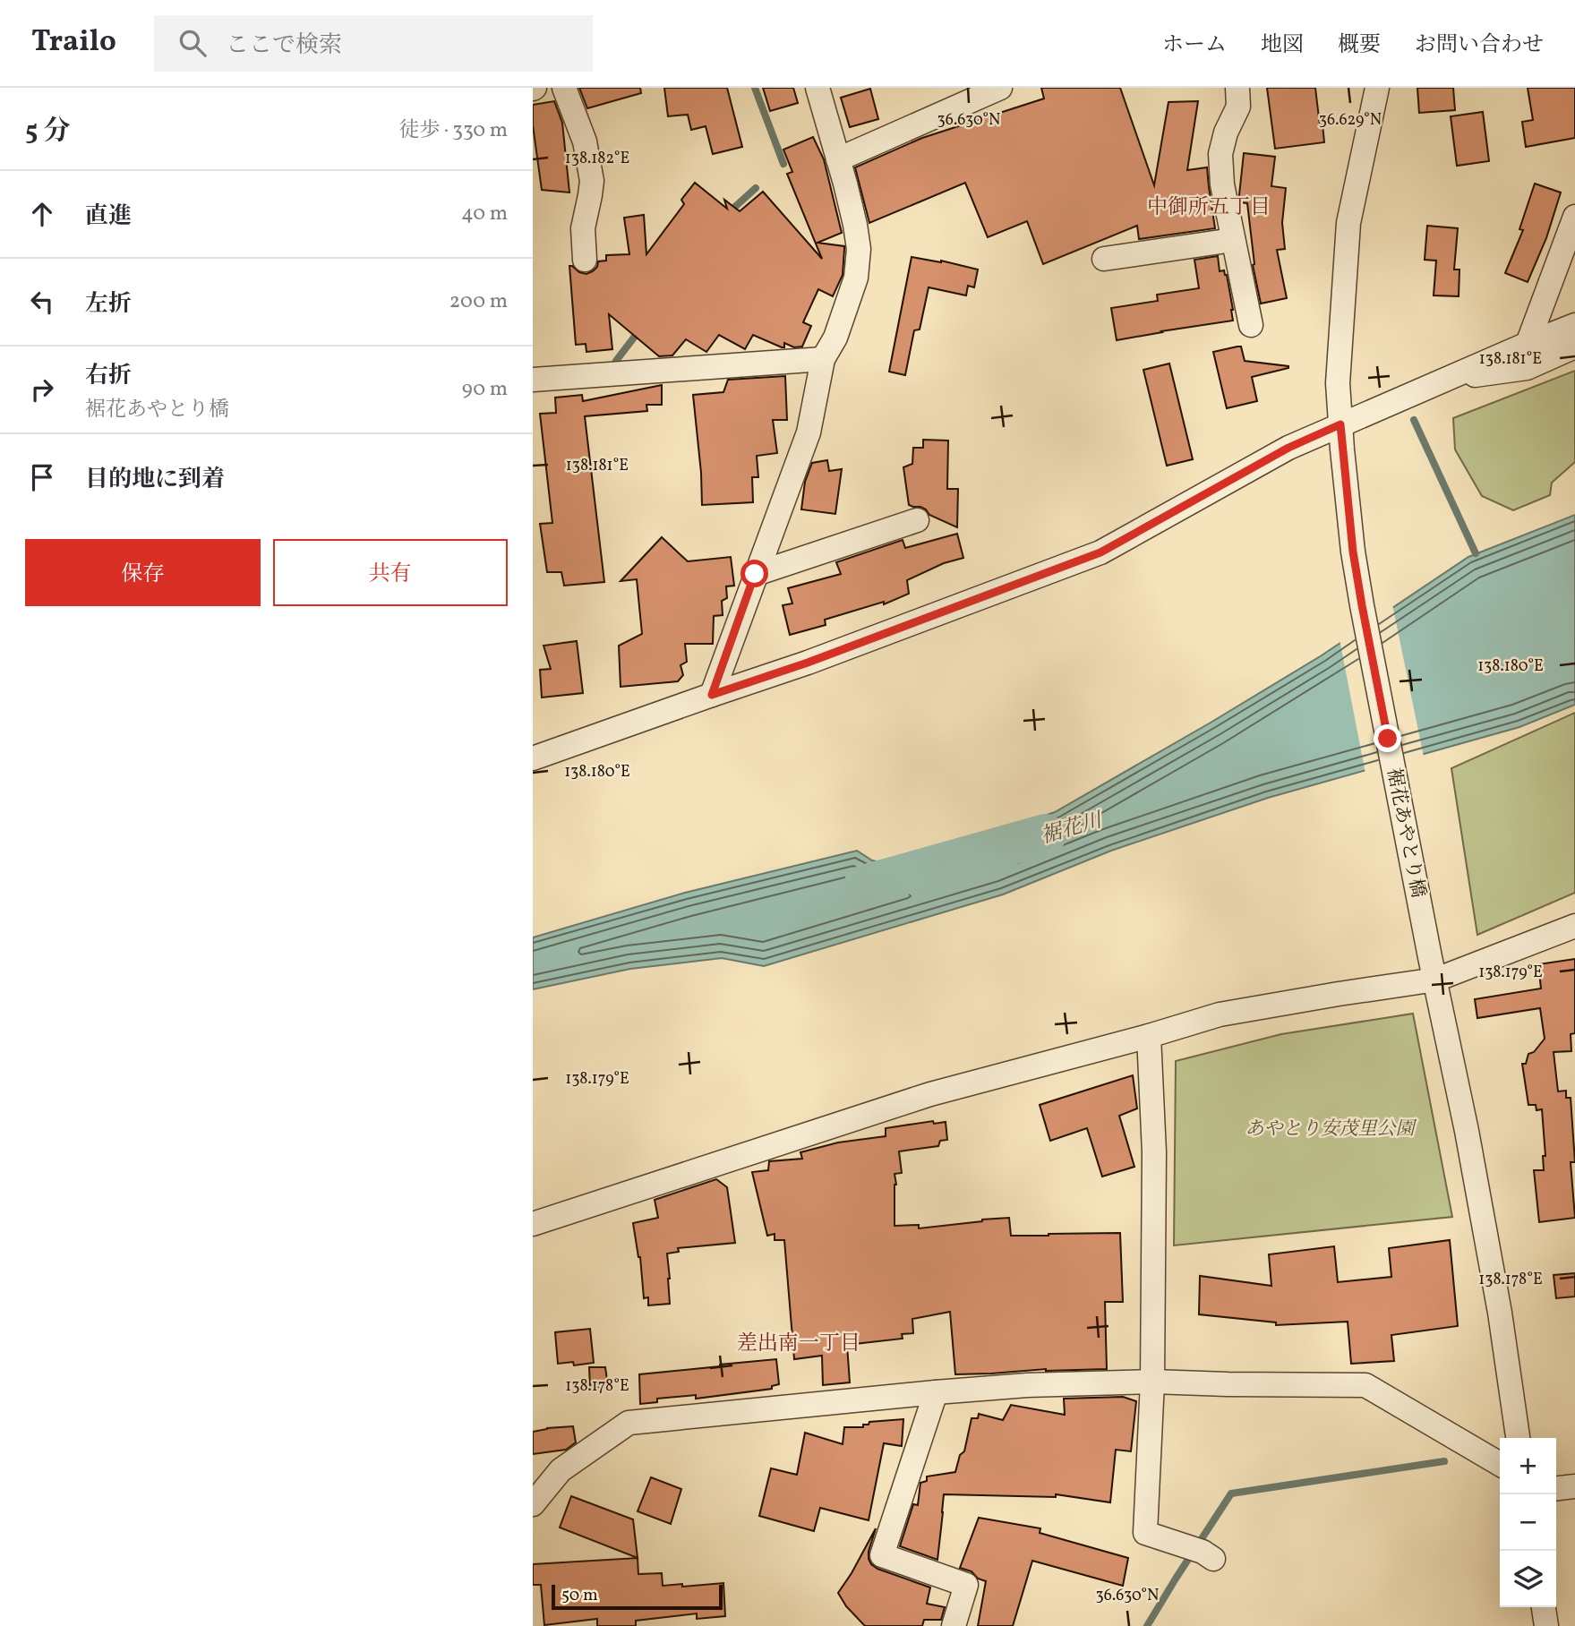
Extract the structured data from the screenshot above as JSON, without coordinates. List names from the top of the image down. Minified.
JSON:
{"streets":{"street":["裾花あやとり橋"]},"districts":["中御所五丁目","差出南一丁目"],"water":["裾花川"],"parks":["あやとり安茂里公園"],"scale_bar":"50 m","page":{"header":"Trailo","search":"ここで検索","nav":["ホーム","地図","概要","お問い合わせ"],"heading":["5 分","徒歩 · 330 m"],"list":[["直進","40 m"],["左折","200 m"],["右折","裾花あやとり橋","90 m"],"目的地に到着"],"buttons":["保存","共有"],"map_buttons":["+","−"],"scale":"50 m"},"coordinates":["36.630°N","36.629°N","138.182°E","138.181°E","138.180°E","138.179°E","138.178°E"]}
